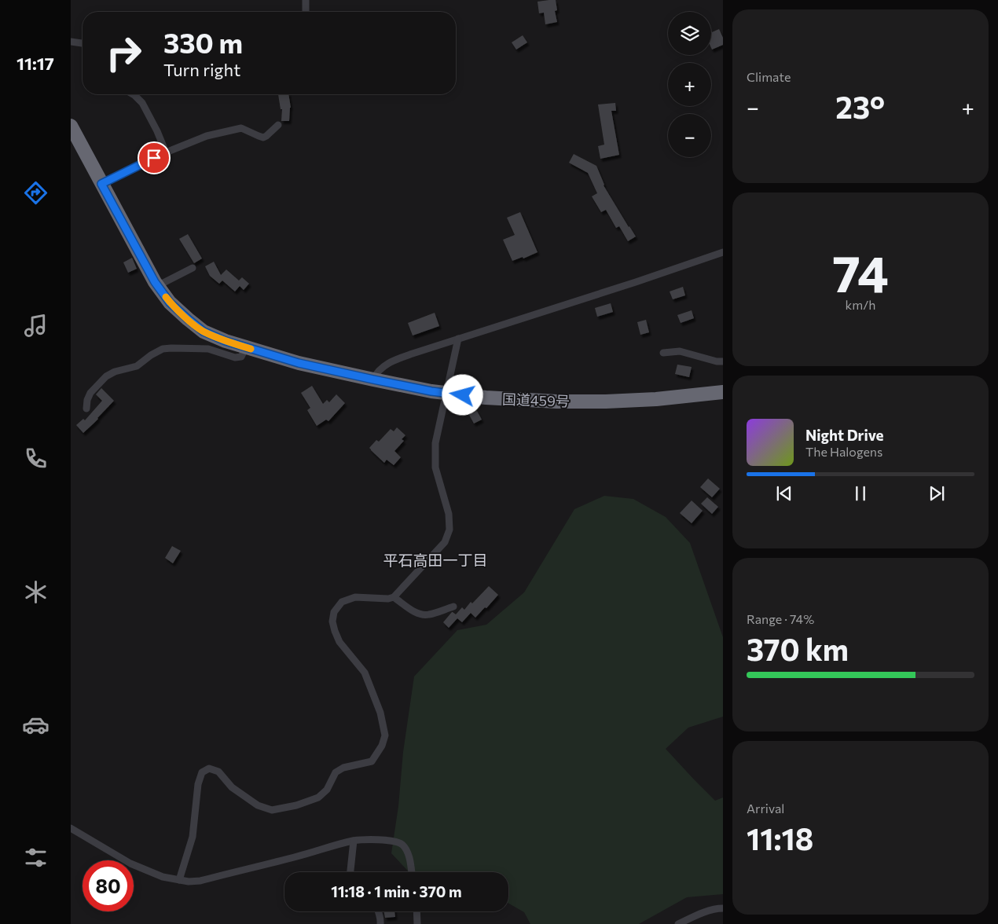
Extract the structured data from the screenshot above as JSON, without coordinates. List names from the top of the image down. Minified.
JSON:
{"streets":{"highway":["国道459号"]},"districts":["平石高田一丁目"],"page":{"tabs":"11:17","tile":["Climate",["74","km/h"],["Range · 74%","370 km"],["Arrival","11:18"]],"map_buttons":["+","−"],"turn":["330 m","Turn right"],"heat":["−","23°","+"],"song":["Night Drive","The Halogens"],"limit":"80","trip":"11:18 · 1 min · 370 m"}}
